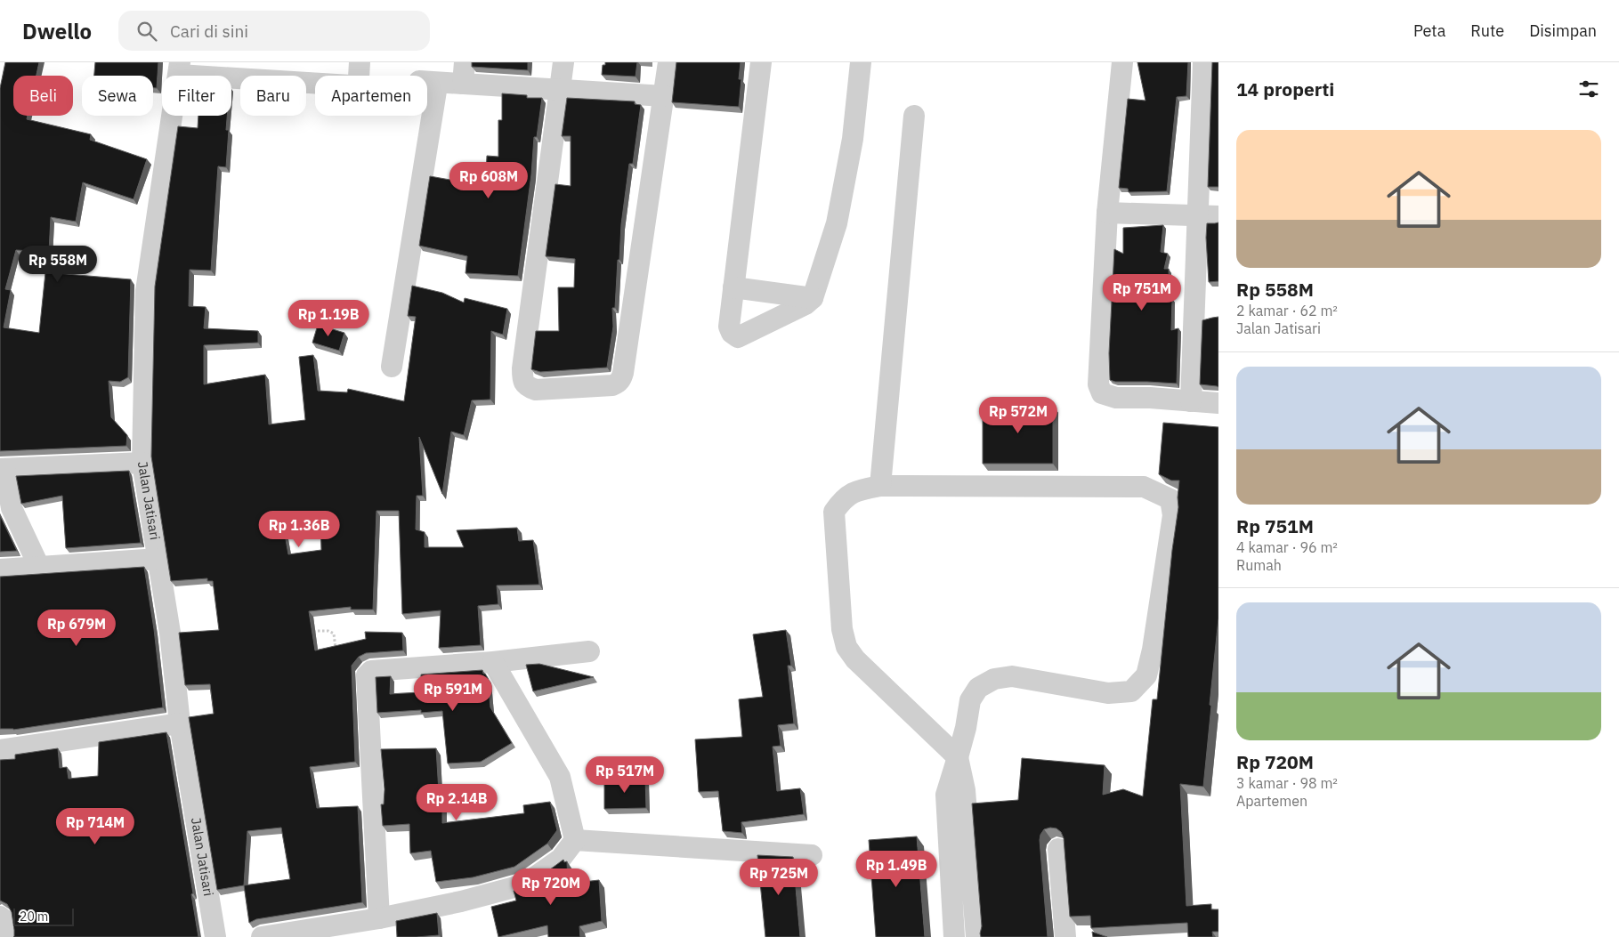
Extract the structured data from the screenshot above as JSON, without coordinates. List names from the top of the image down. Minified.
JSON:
{"streets":{"street":["Jalan Jatisari"]},"scale_bar":"20 m","page":{"header":"Dwello","search":"Cari di sini","nav":["Peta","Rute","Disimpan"],"heading":"14 properti","chip":["Beli","Sewa","Filter","Baru","Apartemen"],"list":[{"name":"Rp 558M","note":"2 kamar · 62 m² · Jalan Jatisari"},{"name":"Rp 751M","note":"4 kamar · 96 m² · Rumah"},{"name":"Rp 720M","note":"3 kamar · 98 m² · Apartemen"}],"price":["Rp 608M","Rp 558M","Rp 751M","Rp 1.19B","Rp 572M","Rp 1.36B","Rp 679M","Rp 591M","Rp 517M","Rp 2.14B","Rp 714M","Rp 1.49B","Rp 725M","Rp 720M"],"scale":"20 m"}}
